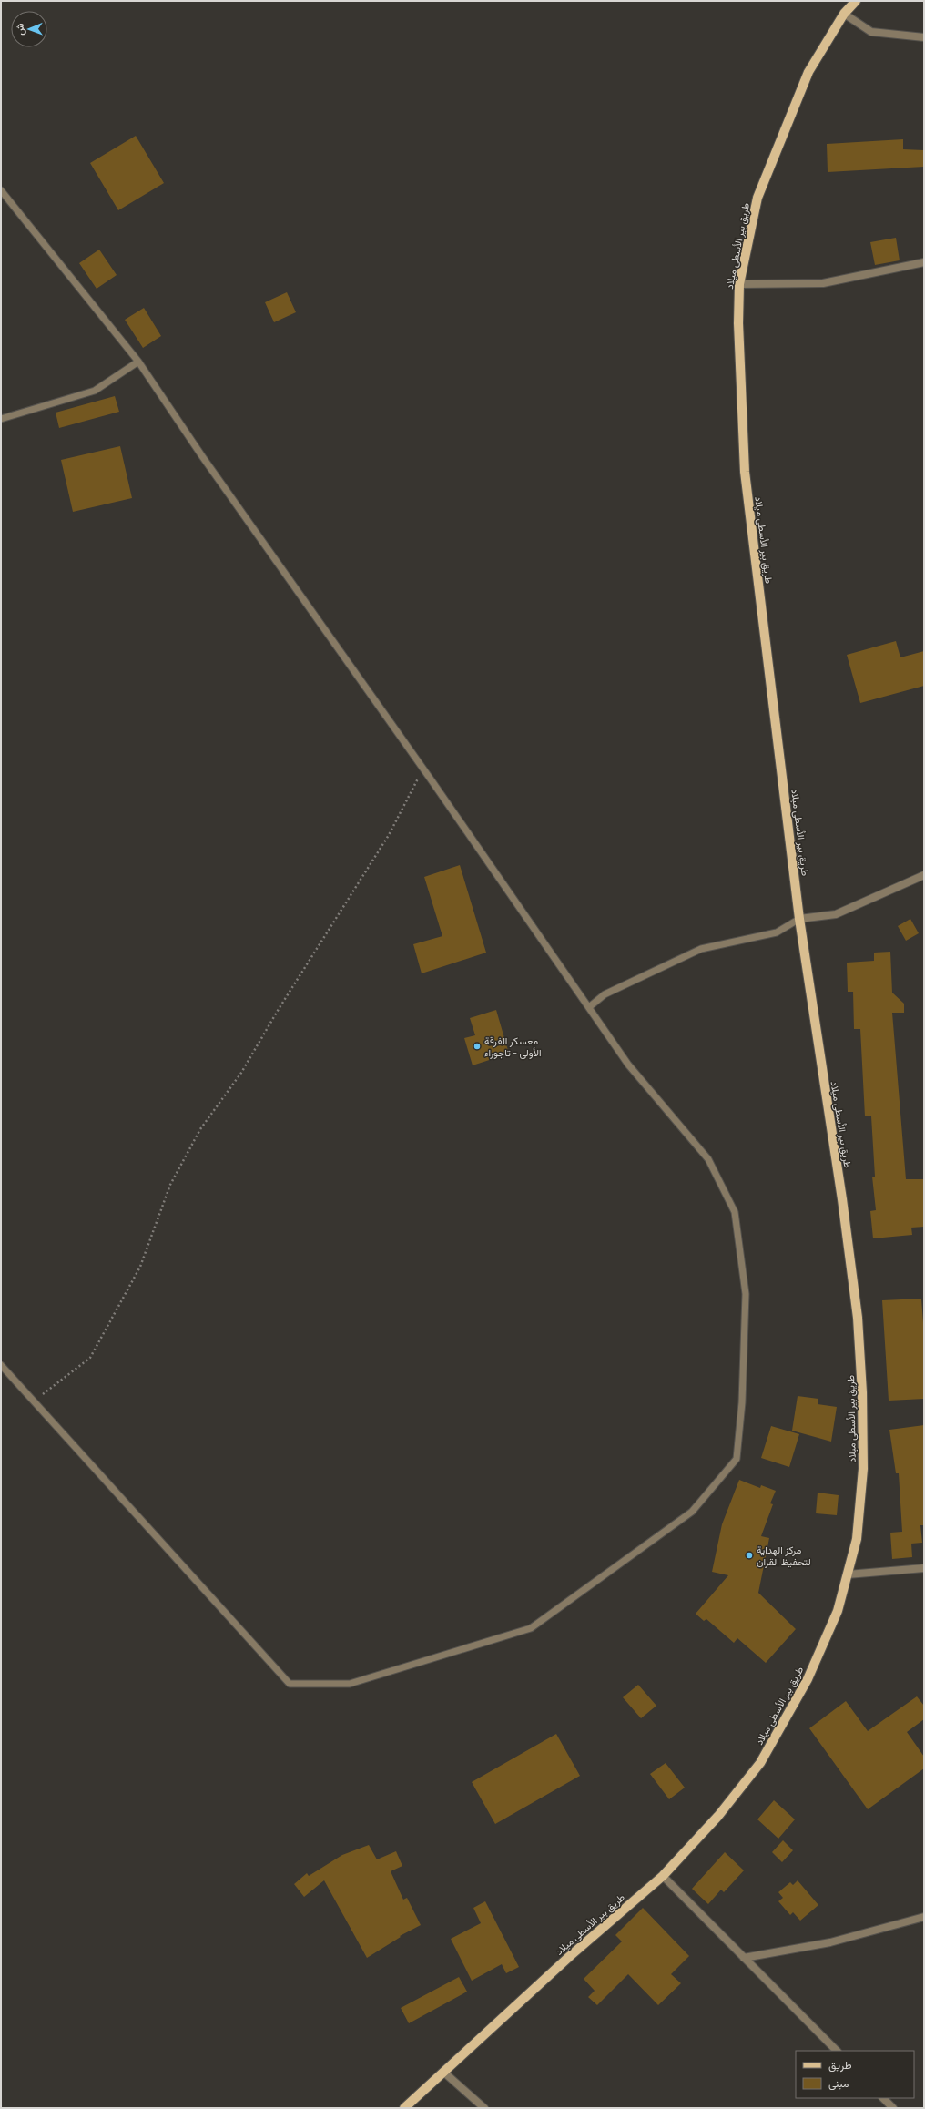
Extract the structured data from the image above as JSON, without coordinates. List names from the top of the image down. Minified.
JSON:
{"streets":{"main road":["طريق بير الأسطى ميلاد"]},"places":["معسكر الفرقة الأولى - تاجوراء","مركز الهداية لتحفيظ القران"],"legend":["طريق","مبنى"],"north":"left"}
